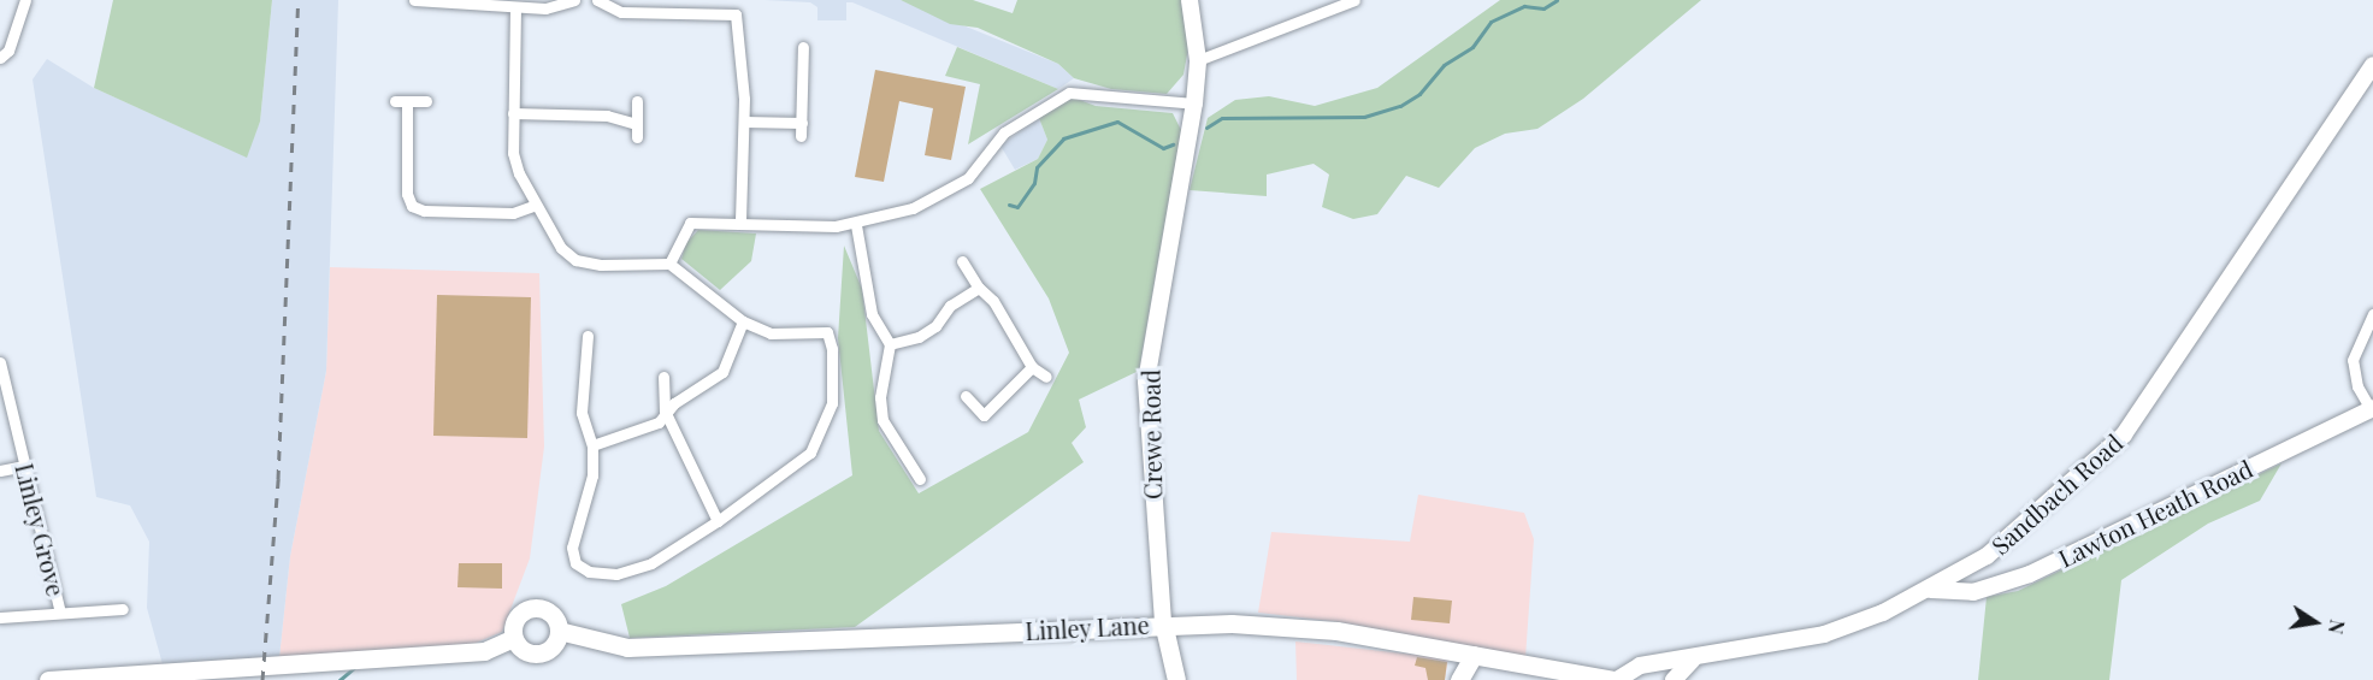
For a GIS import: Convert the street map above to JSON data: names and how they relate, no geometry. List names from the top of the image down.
{
  "streets": {
    "main road": ["Crewe Road", "Linley Lane"],
    "street": ["Sandbach Road", "Lawton Heath Road", "Linley Grove"]
  },
  "crossings": [
    ["Crewe Road", "Linley Lane"],
    ["Sandbach Road", "Lawton Heath Road"],
    ["Sandbach Road", "Linley Lane"]
  ],
  "north": "right"
}
